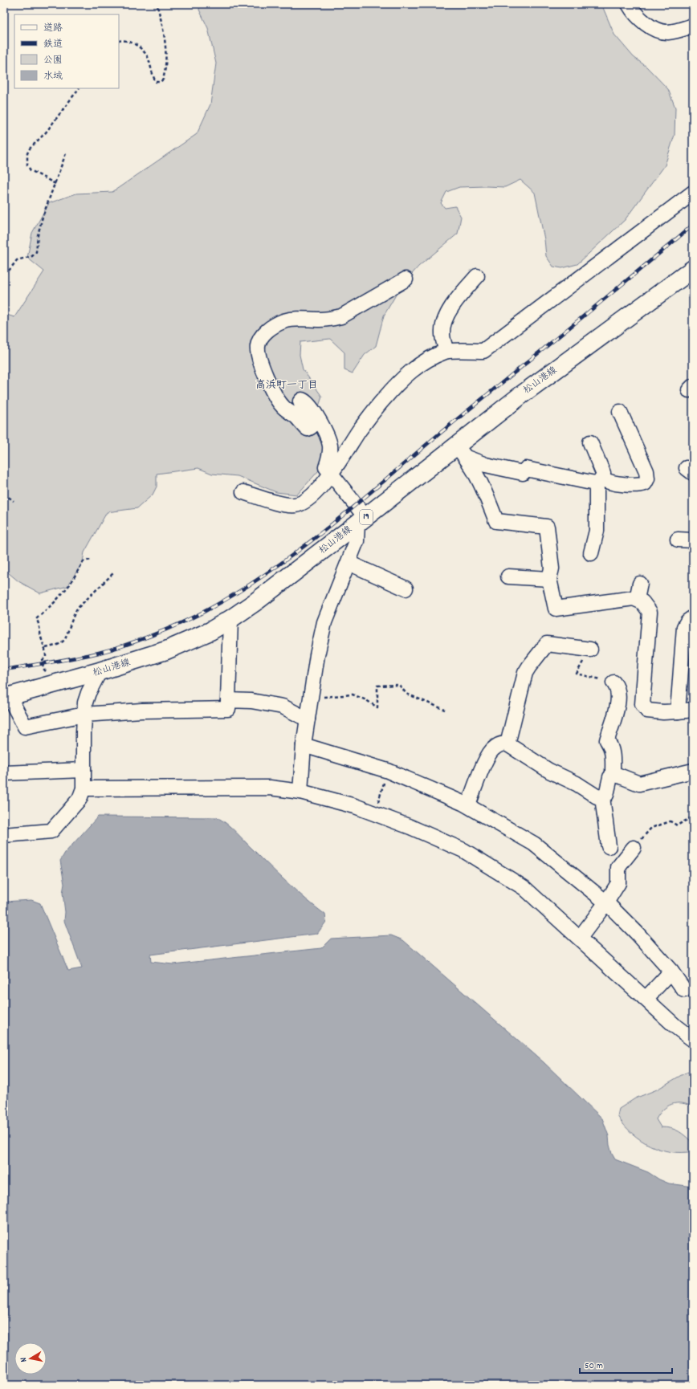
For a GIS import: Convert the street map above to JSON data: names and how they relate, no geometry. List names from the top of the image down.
{
  "streets": {
    "main road": ["松山港線", "19"]
  },
  "districts": ["高浜町一丁目"],
  "legend": [
    "道路",
    "鉄道",
    "公園",
    "水域"
  ],
  "scale_bar": "50 m",
  "north": "left"
}
